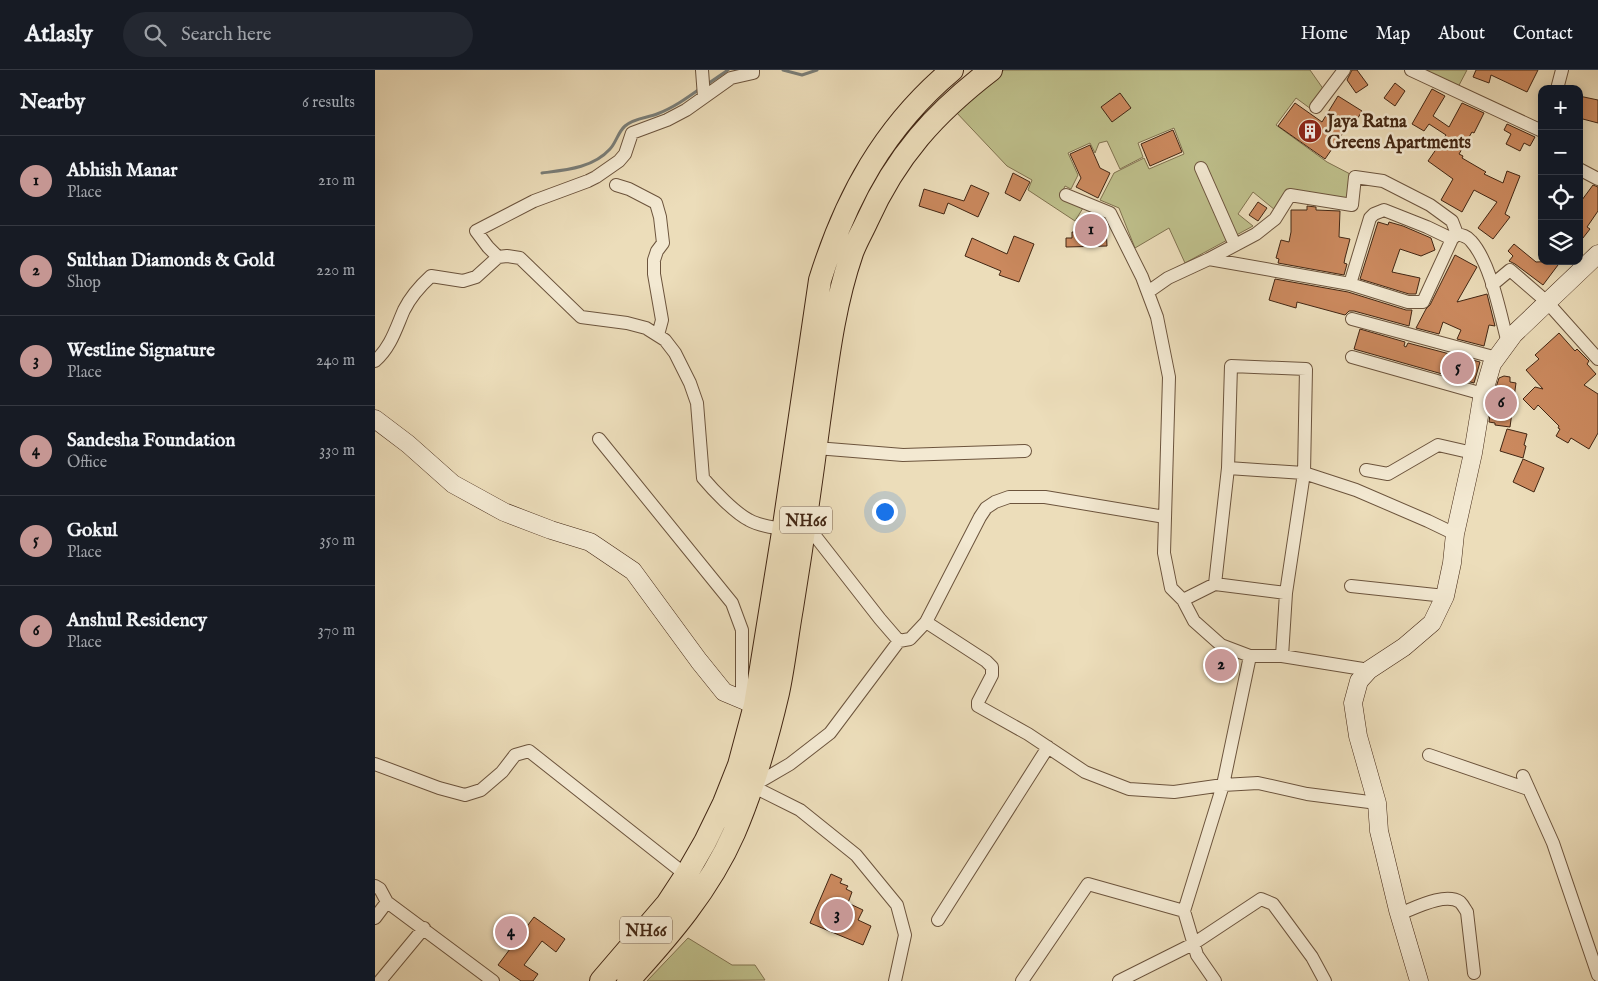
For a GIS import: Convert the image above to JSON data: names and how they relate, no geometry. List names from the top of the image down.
{
  "streets": {
    "highway": ["NH66"]
  },
  "places": {
    "building": ["Jaya Ratna Greens Apartments"]
  },
  "page": {
    "header": "Atlasly",
    "search": "Search here",
    "nav": [
      "Home",
      "Map",
      "About",
      "Contact"
    ],
    "heading": ["Nearby", "6 results"],
    "map_buttons": ["+", "−"],
    "list": [
      {
        "mark": "1",
        "name": "Abhish Manar",
        "note": "Place",
        "value": "210 m"
      },
      {
        "mark": "2",
        "name": "Sulthan Diamonds & Gold",
        "note": "Shop",
        "value": "220 m"
      },
      {
        "mark": "3",
        "name": "Westline Signature",
        "note": "Place",
        "value": "240 m"
      },
      {
        "mark": "4",
        "name": "Sandesha Foundation",
        "note": "Office",
        "value": "330 m"
      },
      {
        "mark": "5",
        "name": "Gokul",
        "note": "Place",
        "value": "350 m"
      },
      {
        "mark": "6",
        "name": "Anshul Residency",
        "note": "Place",
        "value": "370 m"
      }
    ],
    "pins": [
      "1",
      "5",
      "6",
      "2",
      "3",
      "4"
    ]
  }
}
